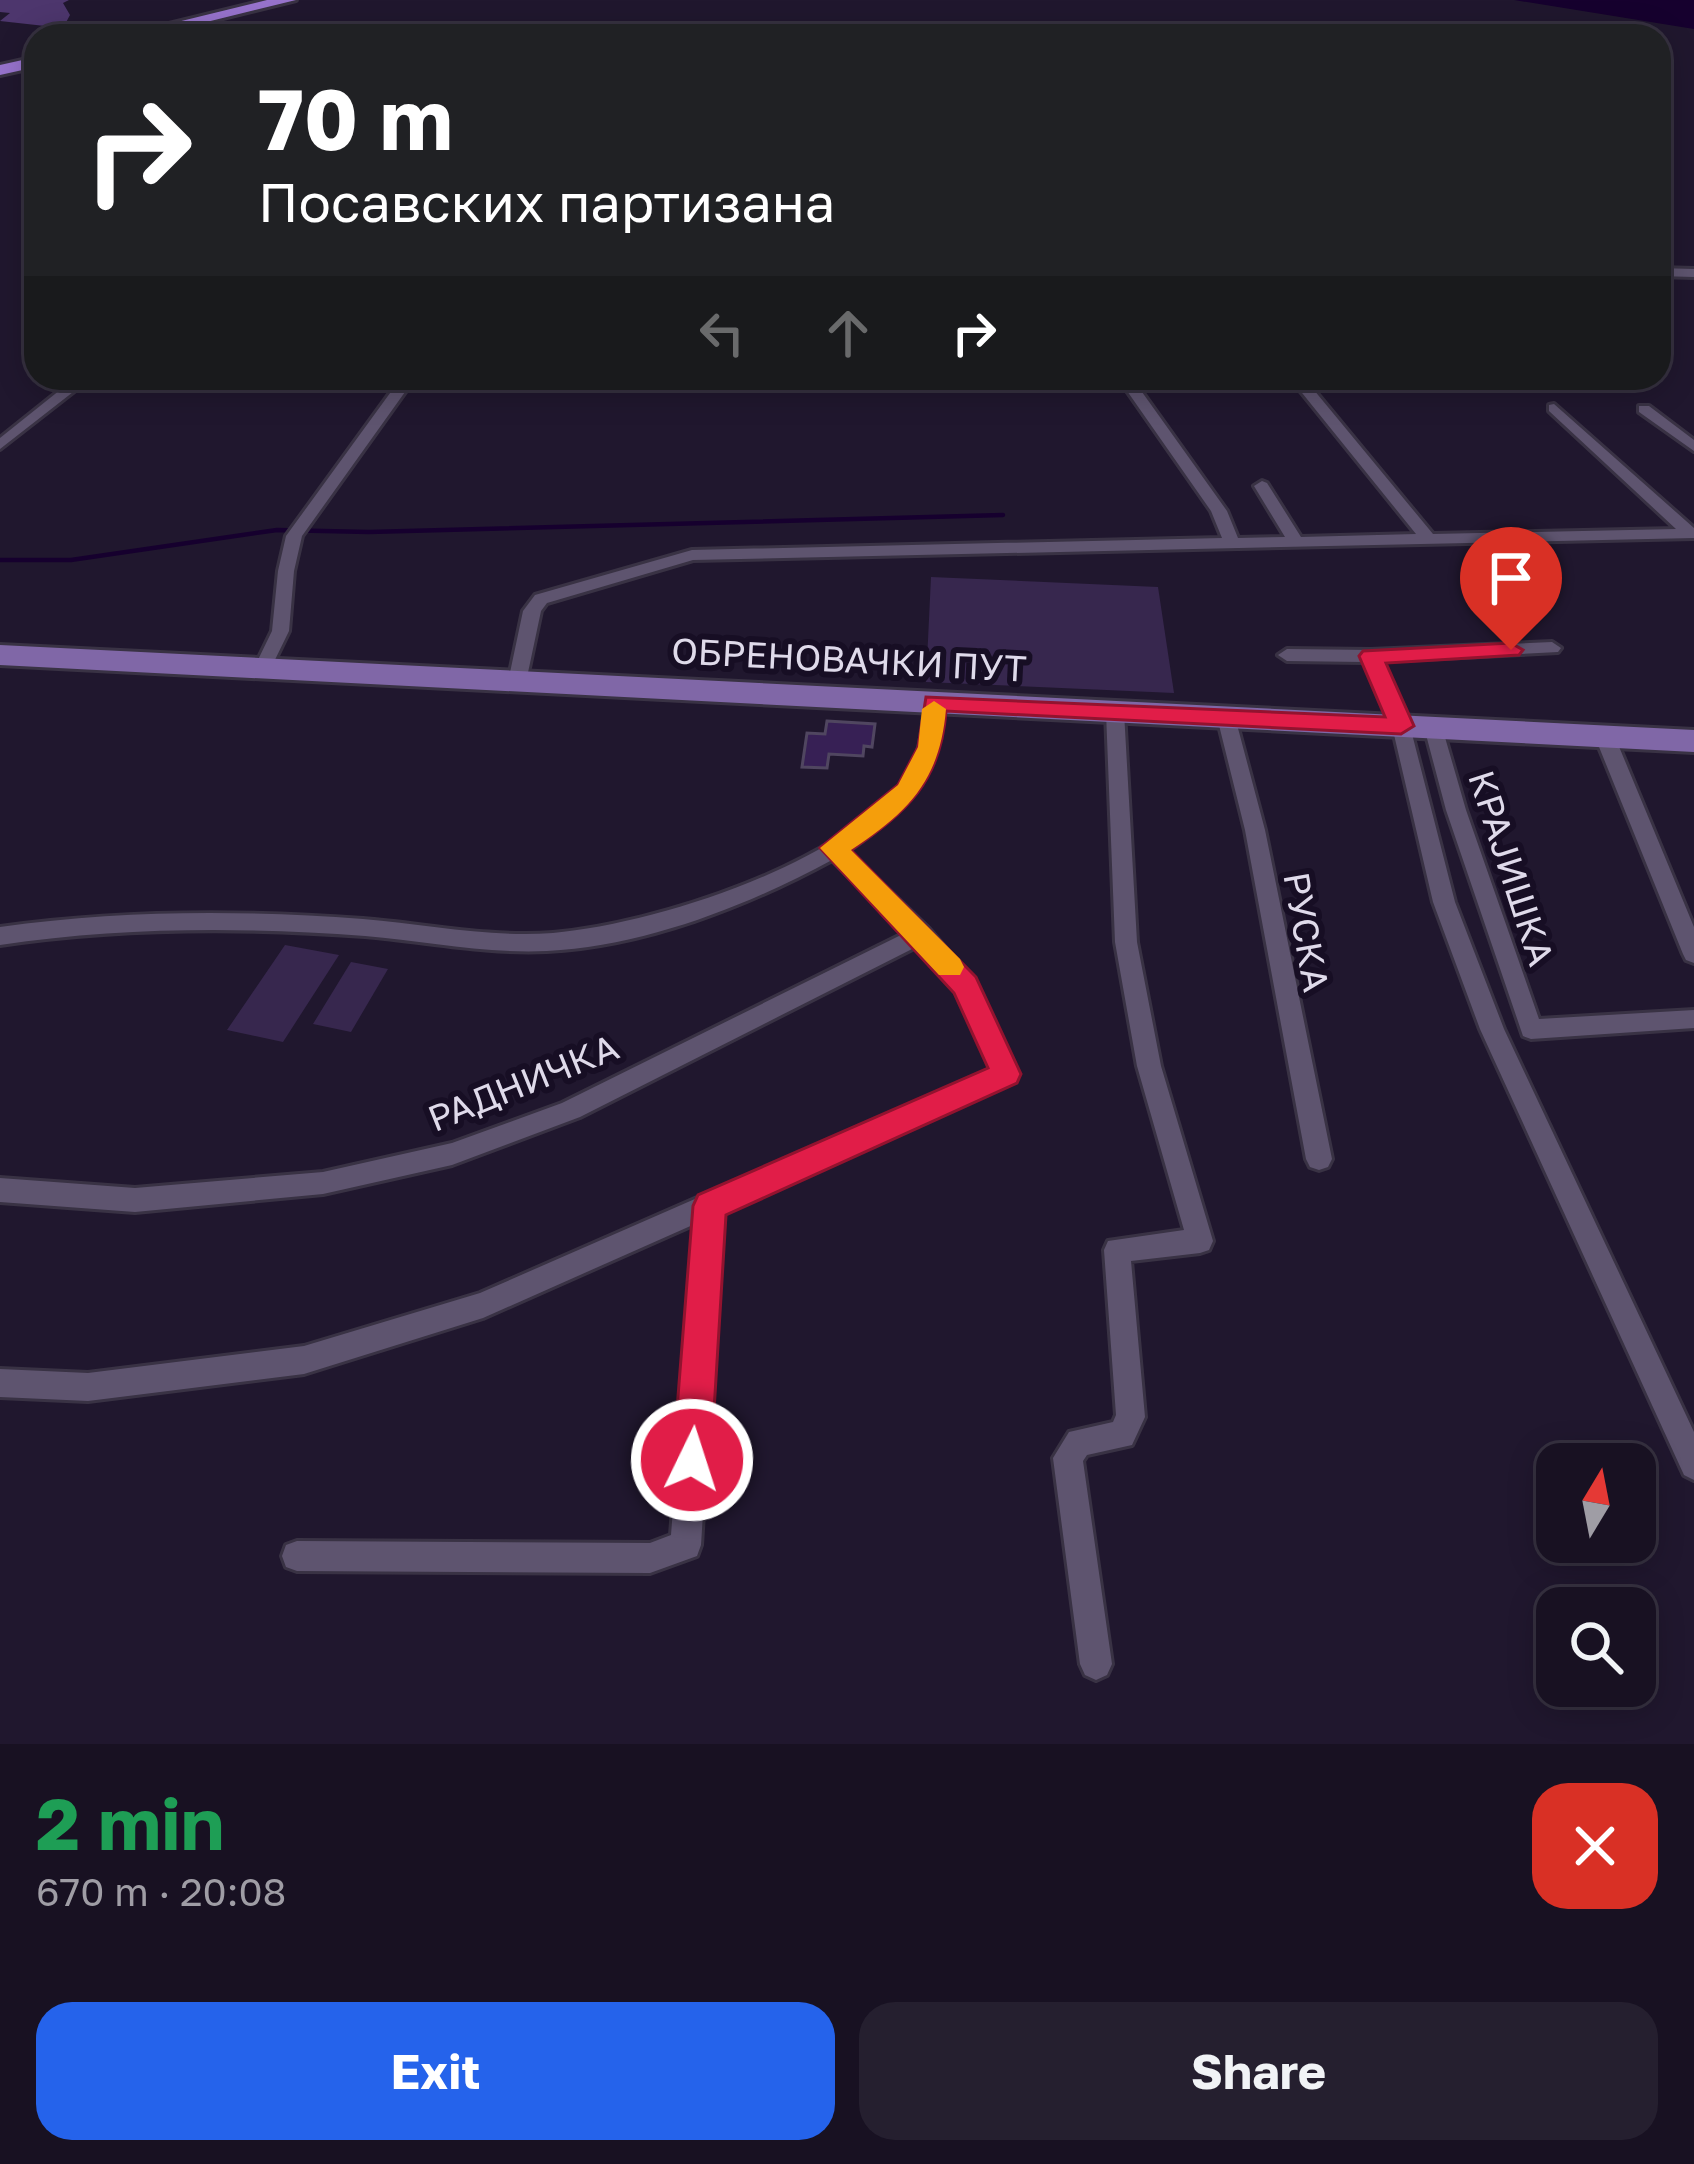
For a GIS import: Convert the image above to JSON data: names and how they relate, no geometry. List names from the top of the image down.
{
  "streets": {
    "main road": ["ОБРЕНОВАЧКИ ПУТ"],
    "street": ["КРАЈИШКА", "РУСКА", "РАДНИЧКА"]
  },
  "crossings": [
    ["ОБРЕНОВАЧКИ ПУТ", "КРАЈИШКА"],
    ["ОБРЕНОВАЧКИ ПУТ", "РУСКА"]
  ],
  "north": "top",
  "page": {
    "turn": ["70 m", "Посавских партизана"],
    "heading": ["2 min", "670 m · 20:08"],
    "buttons": ["Exit", "Share"]
  }
}
